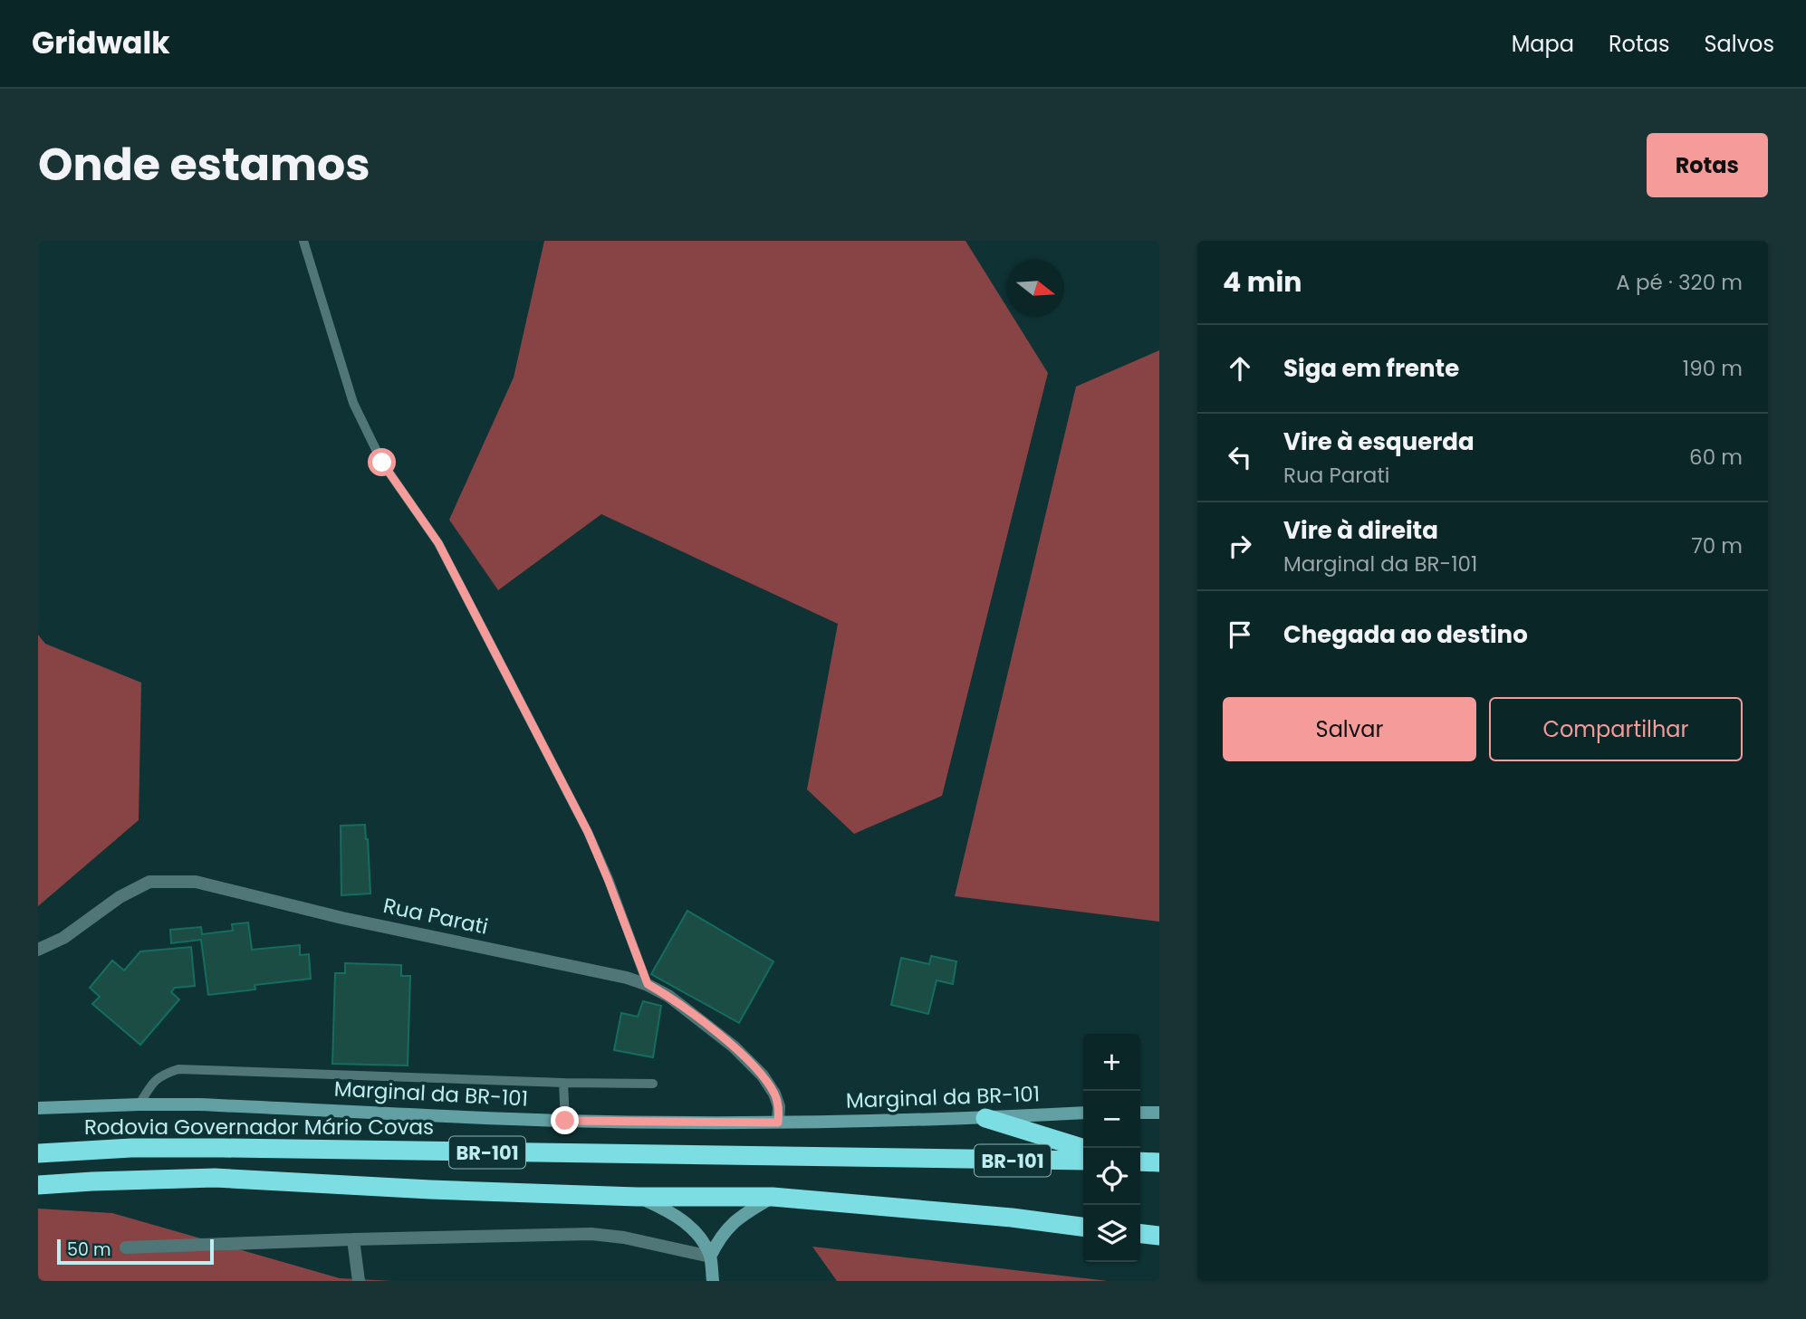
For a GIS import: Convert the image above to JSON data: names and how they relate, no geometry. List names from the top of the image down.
{
  "streets": {
    "highway": ["Rodovia Governador Mário Covas", "BR-101"],
    "main road": ["Marginal da BR-101"],
    "street": ["Rua Parati"]
  },
  "crossings": [
    ["Rua Parati", "Marginal da BR-101"]
  ],
  "scale_bar": "50 m",
  "north": "right",
  "page": {
    "header": "Gridwalk",
    "nav": ["Mapa", "Rotas", "Salvos"],
    "title": "Onde estamos",
    "buttons": [
      "Rotas",
      ["Salvar", "Compartilhar"]
    ],
    "heading": ["4 min", "A pé · 320 m"],
    "list": [
      ["Siga em frente", "190 m"],
      ["Vire à esquerda", "Rua Parati", "60 m"],
      ["Vire à direita", "Marginal da BR-101", "70 m"],
      "Chegada ao destino"
    ],
    "map_buttons": ["+", "−"],
    "scale": "50 m"
  }
}
